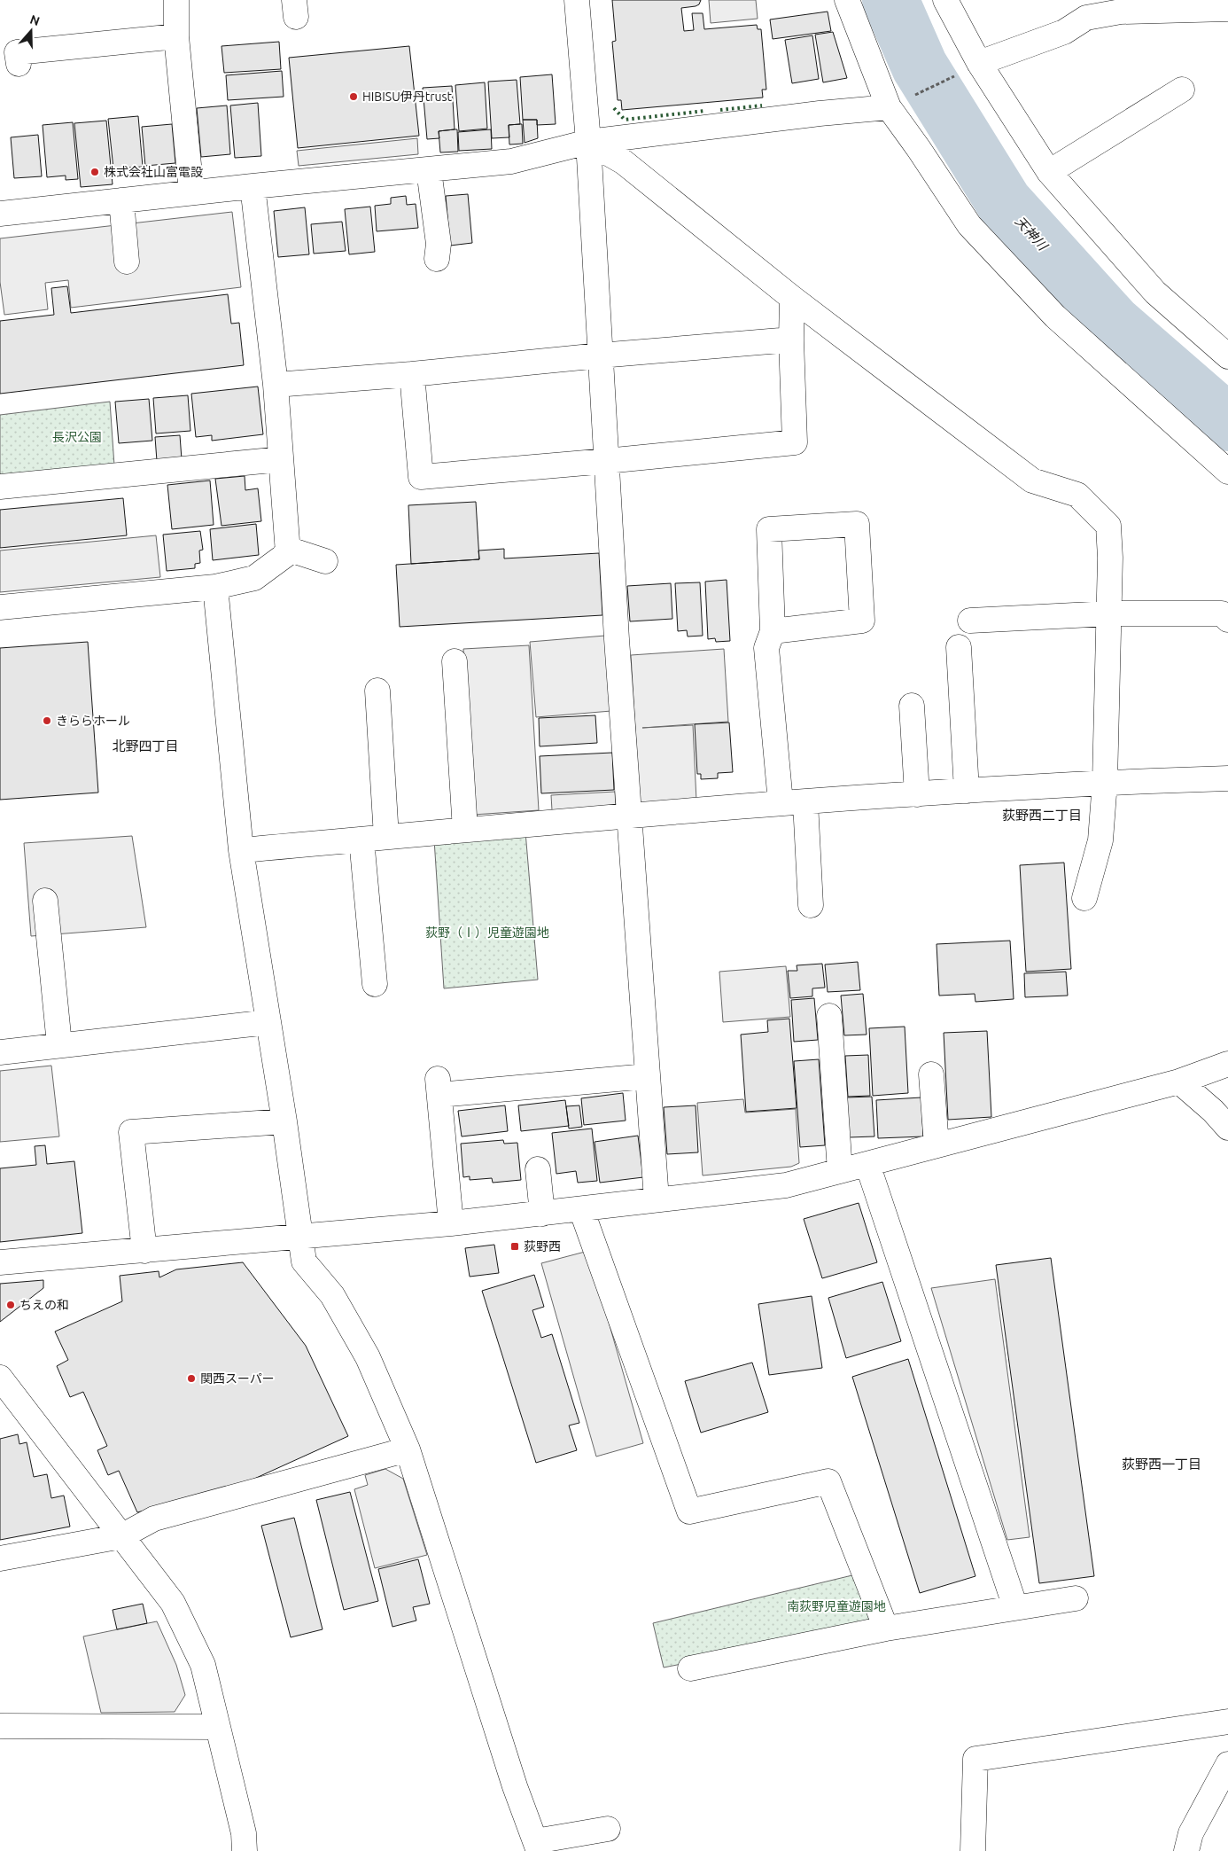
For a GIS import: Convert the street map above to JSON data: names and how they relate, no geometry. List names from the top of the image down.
{
  "districts": ["北野四丁目", "荻野西二丁目", "荻野西一丁目"],
  "water": ["天神川"],
  "parks": ["長沢公園", "荻野（Ⅰ）児童遊園地", "南荻野児童遊園地"],
  "places": {
    "other": [
      "HIBISU伊丹trust",
      "株式会社山富電設",
      "きららホール",
      "ちえの和",
      "関西スーパー"
    ],
    "transit": ["荻野西"]
  },
  "north": "top"
}
